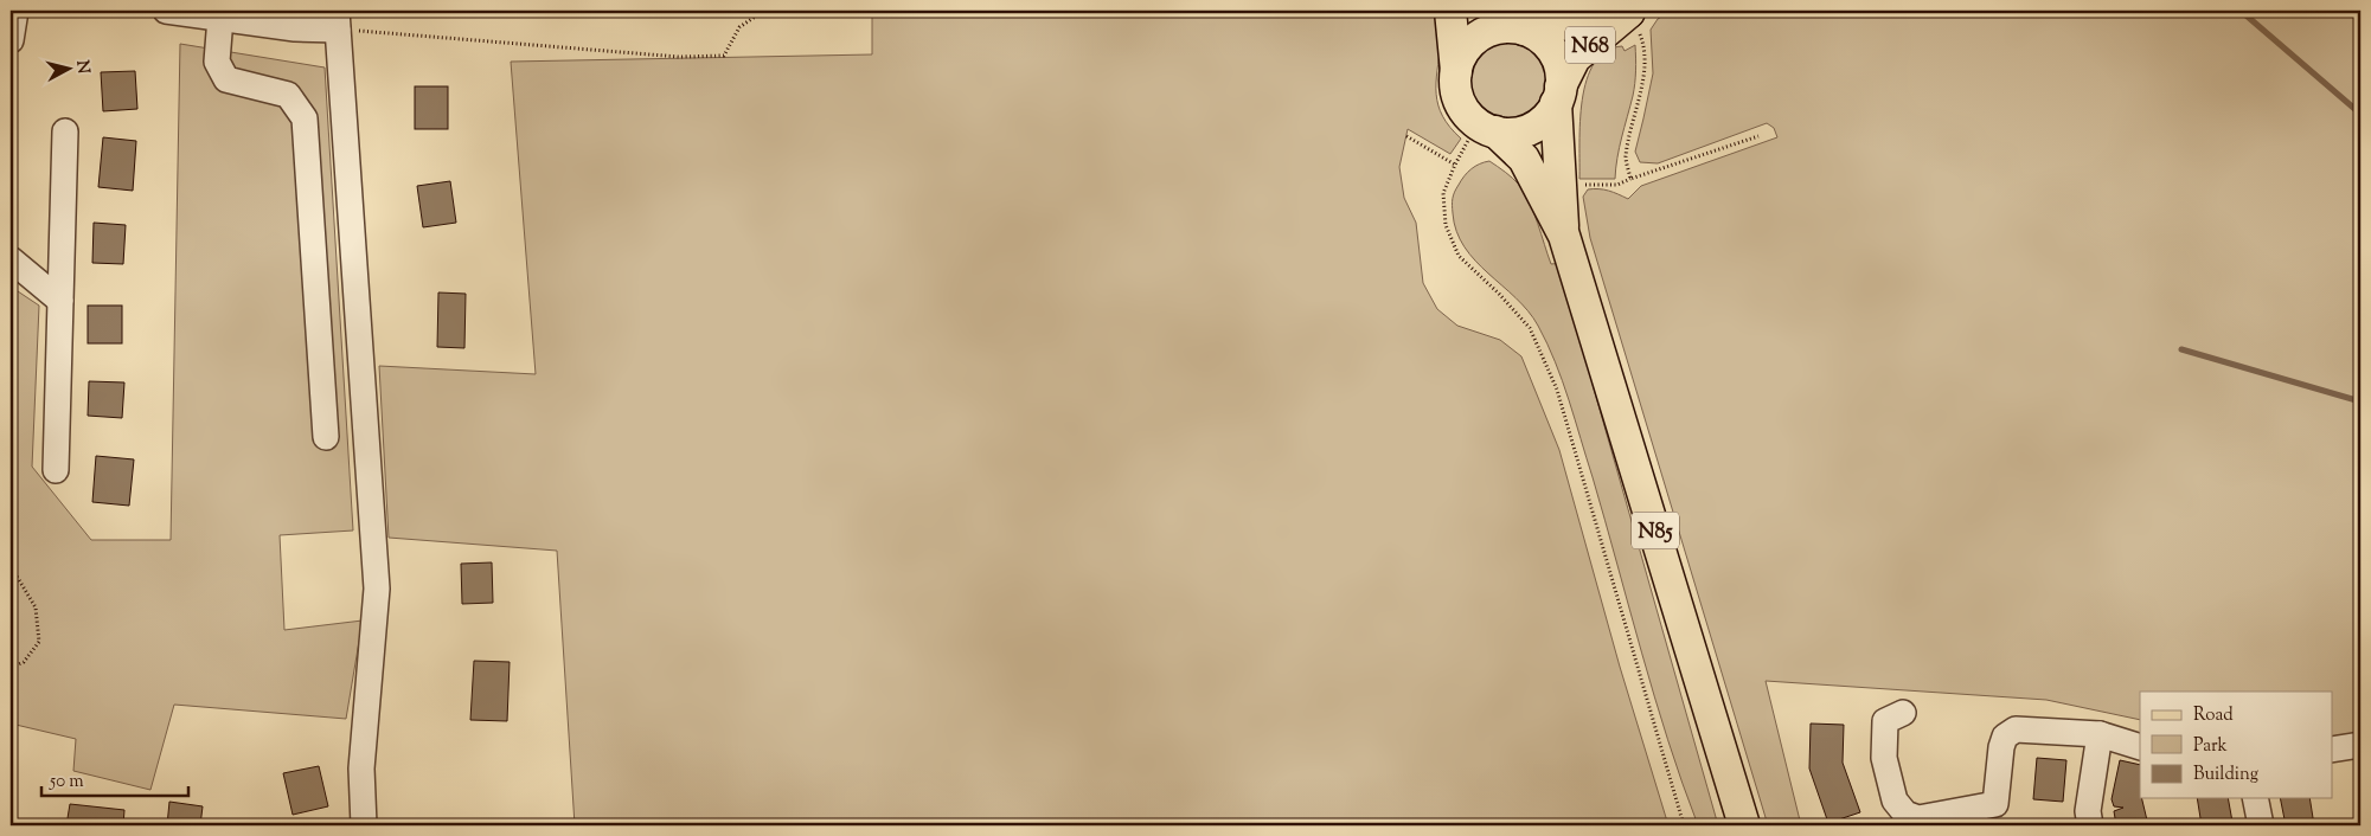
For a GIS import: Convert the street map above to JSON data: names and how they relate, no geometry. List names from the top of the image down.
{
  "streets": {
    "main road": ["N68", "N85"]
  },
  "crossings": [
    ["N68", "N85"]
  ],
  "legend": ["Road", "Park", "Building"],
  "scale_bar": "50 m",
  "north": "right"
}
